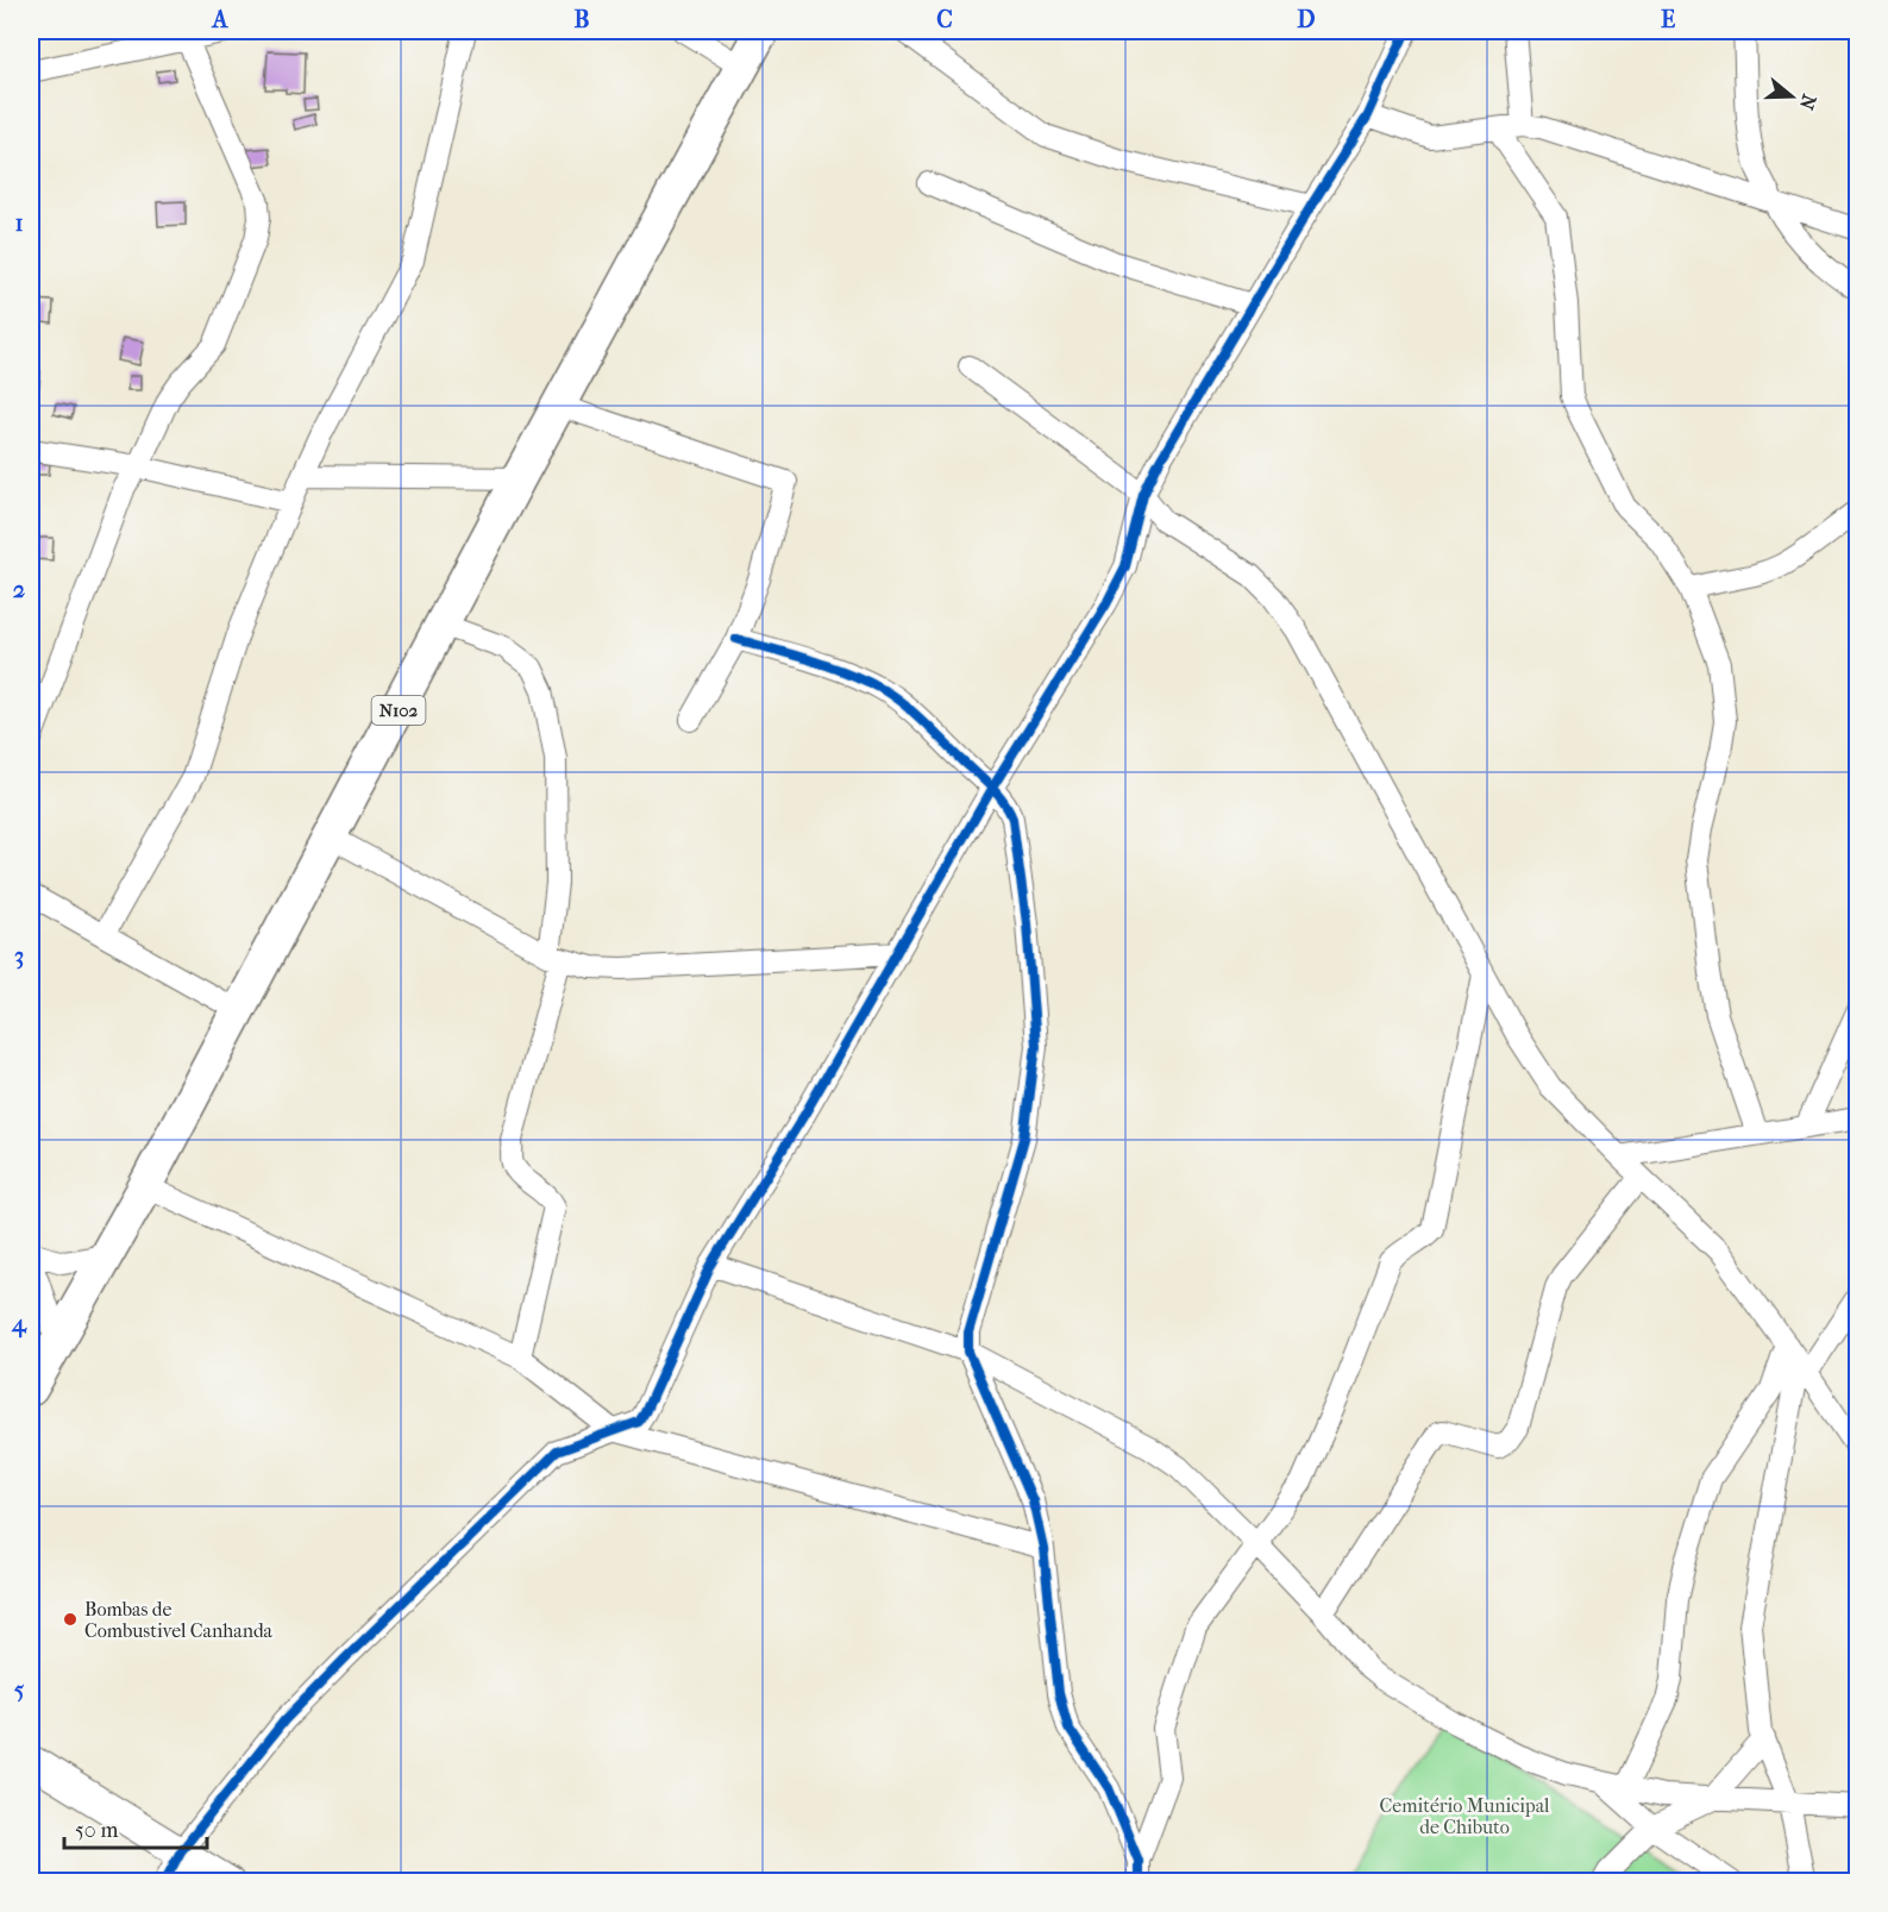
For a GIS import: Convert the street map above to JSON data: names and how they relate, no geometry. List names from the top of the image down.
{
  "streets": {
    "main road": ["N102"]
  },
  "parks": ["Cemitério Municipal de Chibuto"],
  "places": ["Bombas de Combustivel Canhanda"],
  "scale_bar": "50 m",
  "north": "right",
  "grid": {
    "columns": [
      "A",
      "B",
      "C",
      "D",
      "E"
    ],
    "rows": [
      "1",
      "2",
      "3",
      "4",
      "5"
    ]
  }
}
